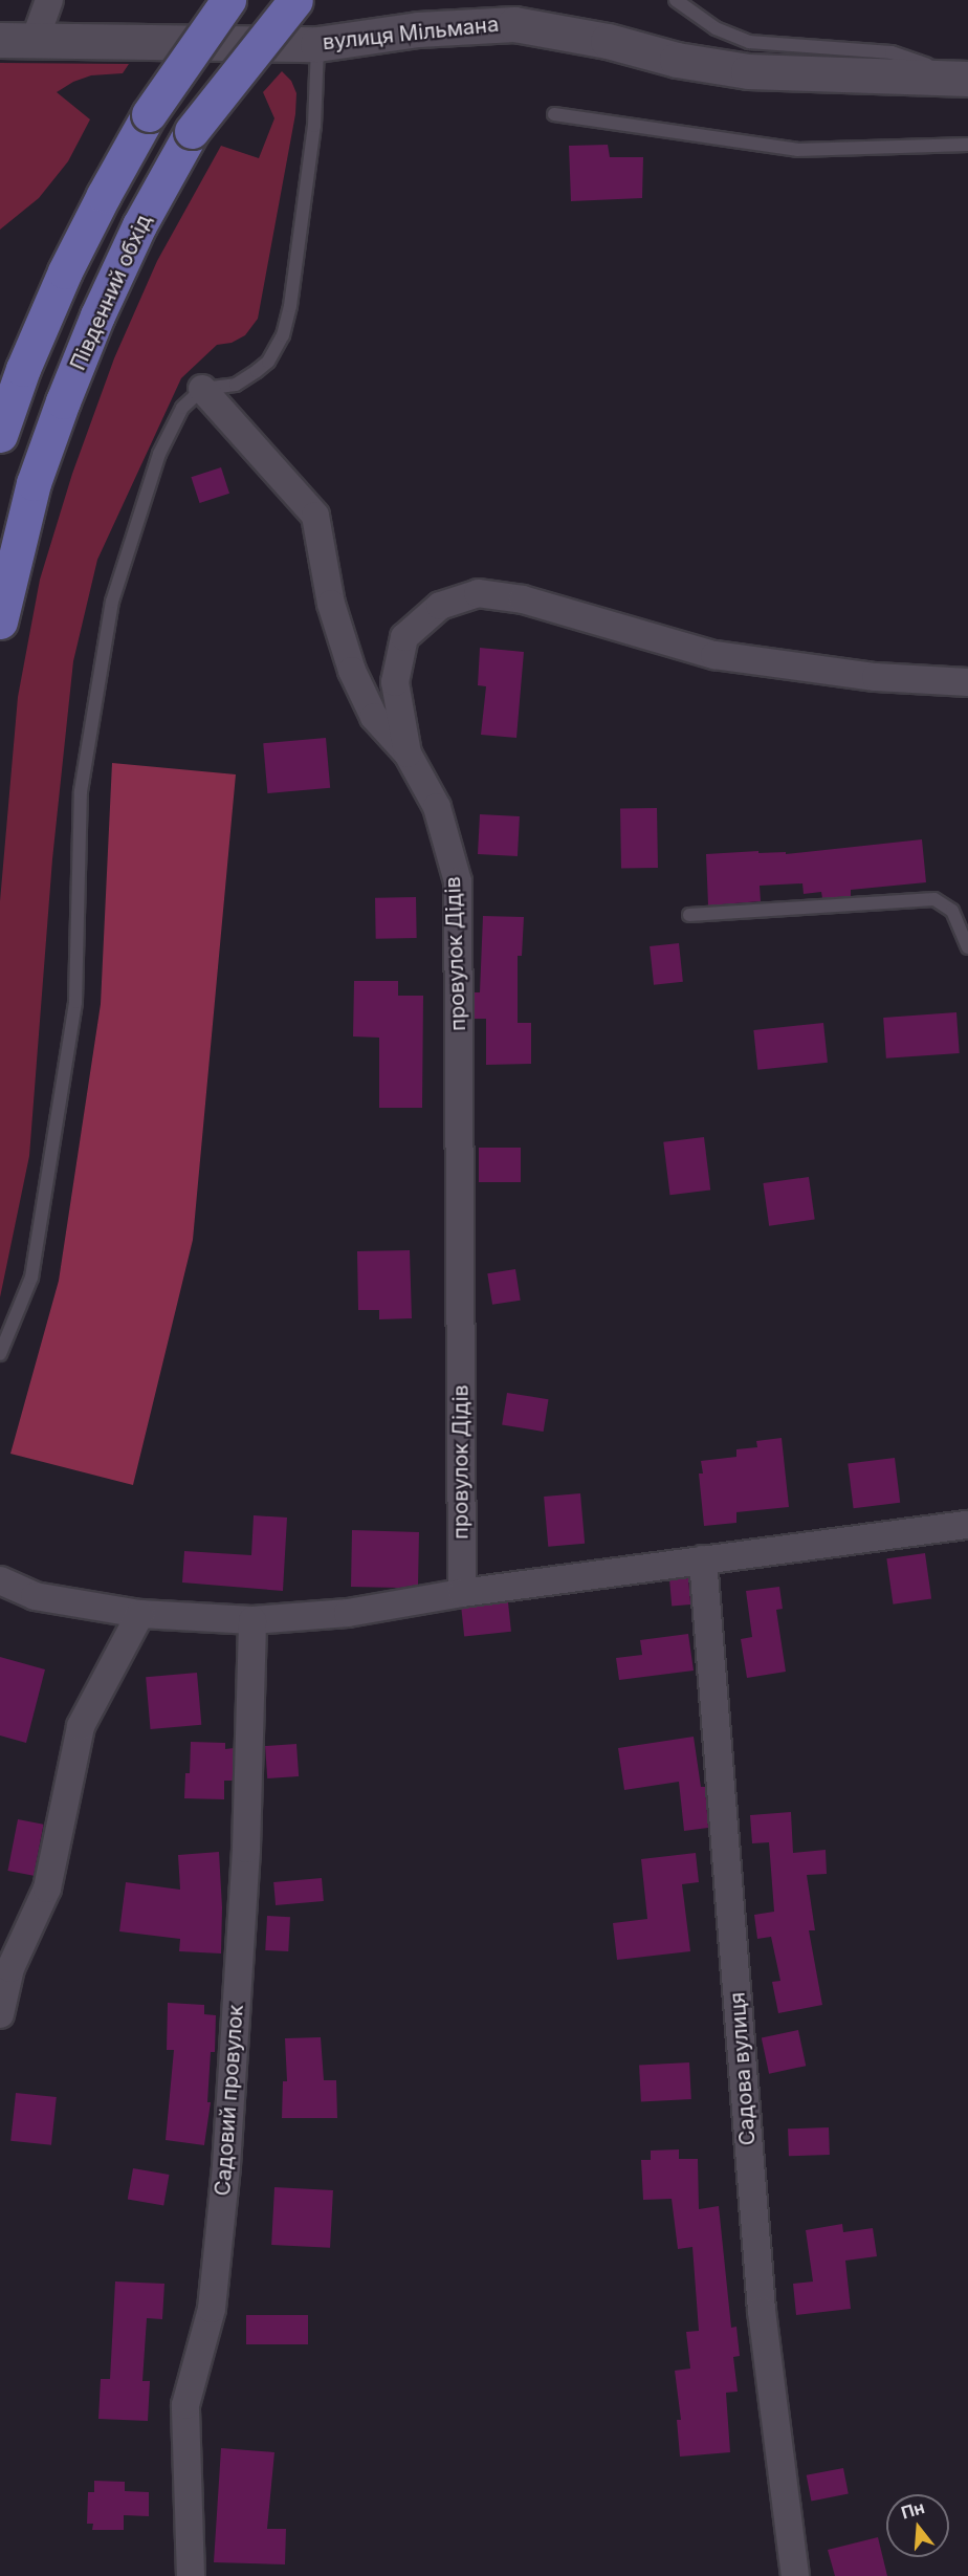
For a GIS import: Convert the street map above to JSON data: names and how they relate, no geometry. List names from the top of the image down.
{
  "streets": {
    "main road": ["Південний обхід"],
    "street": [
      "вулиця Мільмана",
      "провулок Дідів",
      "Садова вулиця",
      "Садовий провулок"
    ]
  },
  "north": "top"
}
